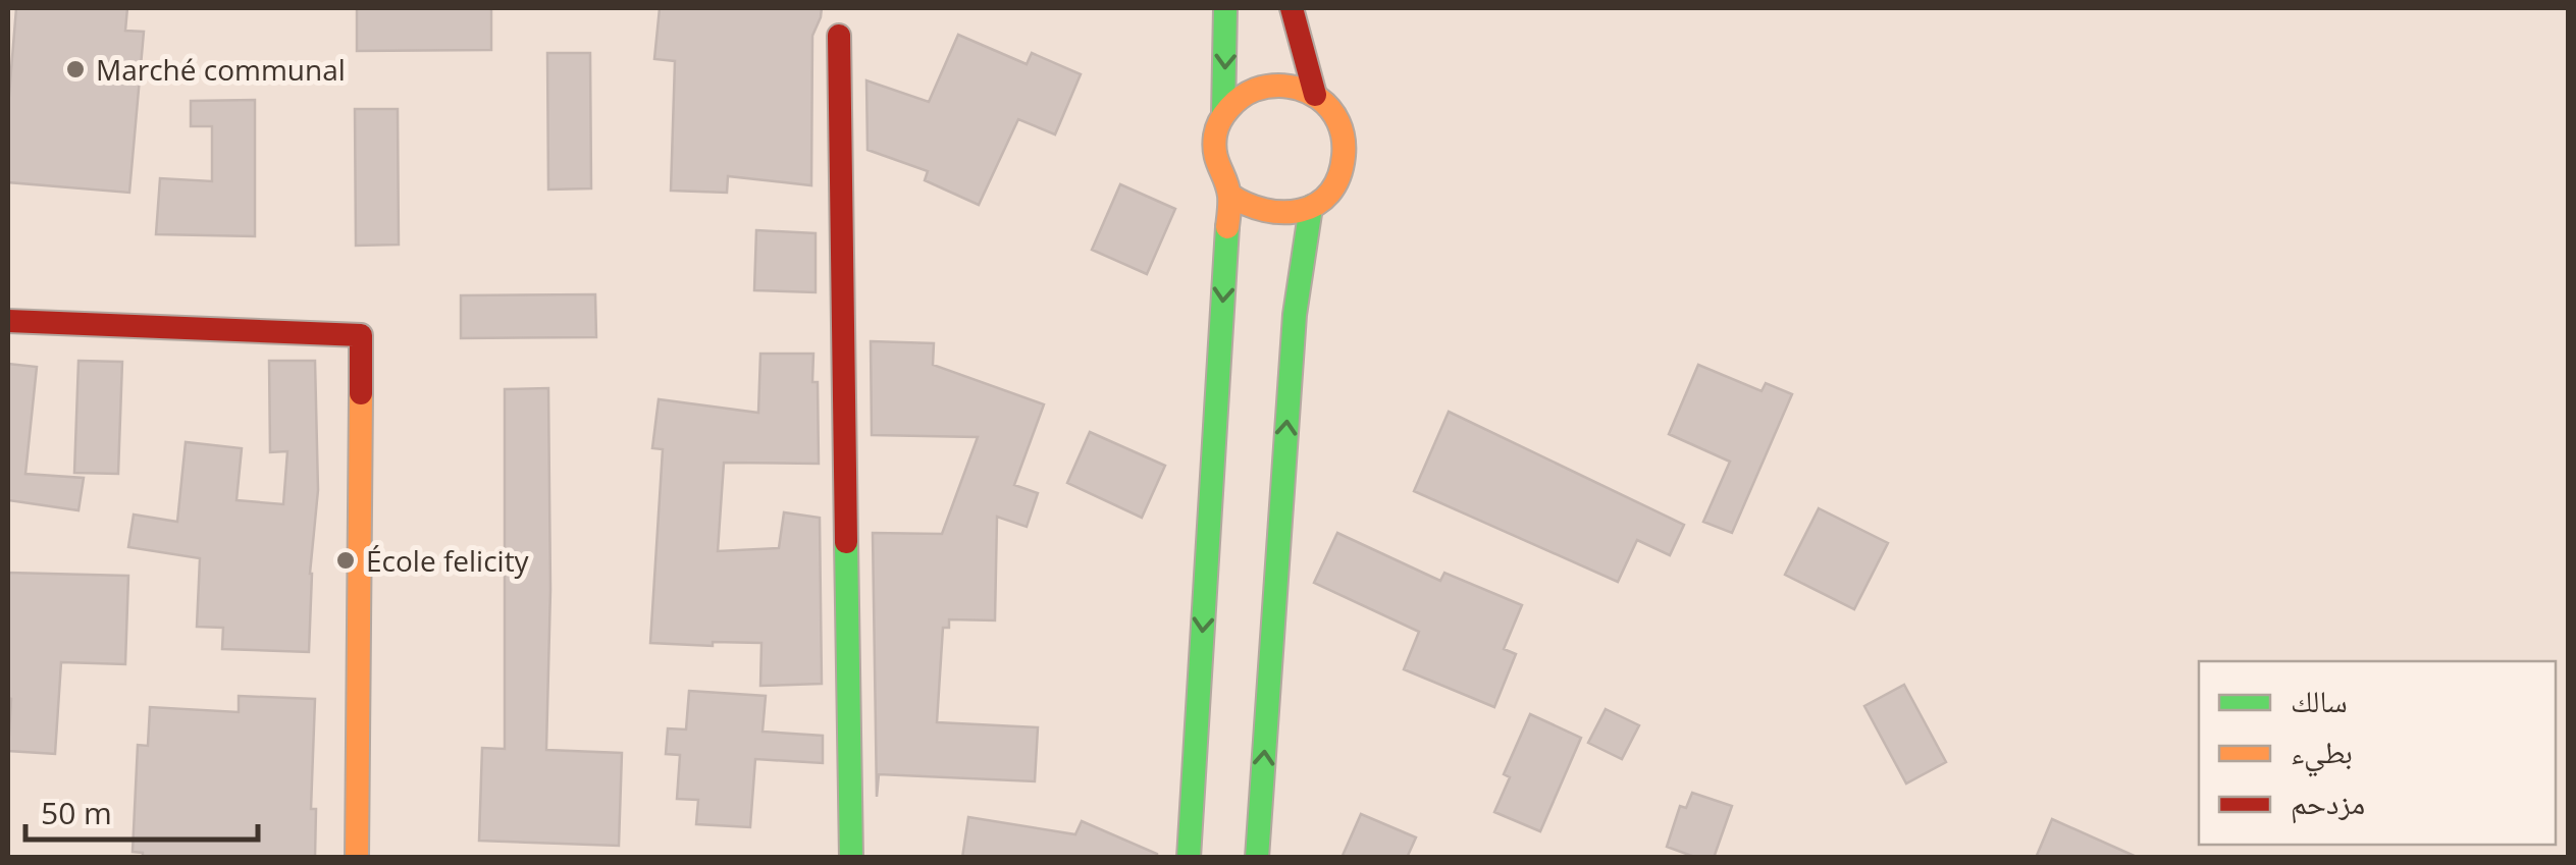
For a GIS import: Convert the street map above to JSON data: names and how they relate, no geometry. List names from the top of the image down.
{
  "places": ["Marché communal", "École felicity"],
  "legend": ["سالك", "بطيء", "مزدحم"],
  "scale_bar": "50 m"
}
